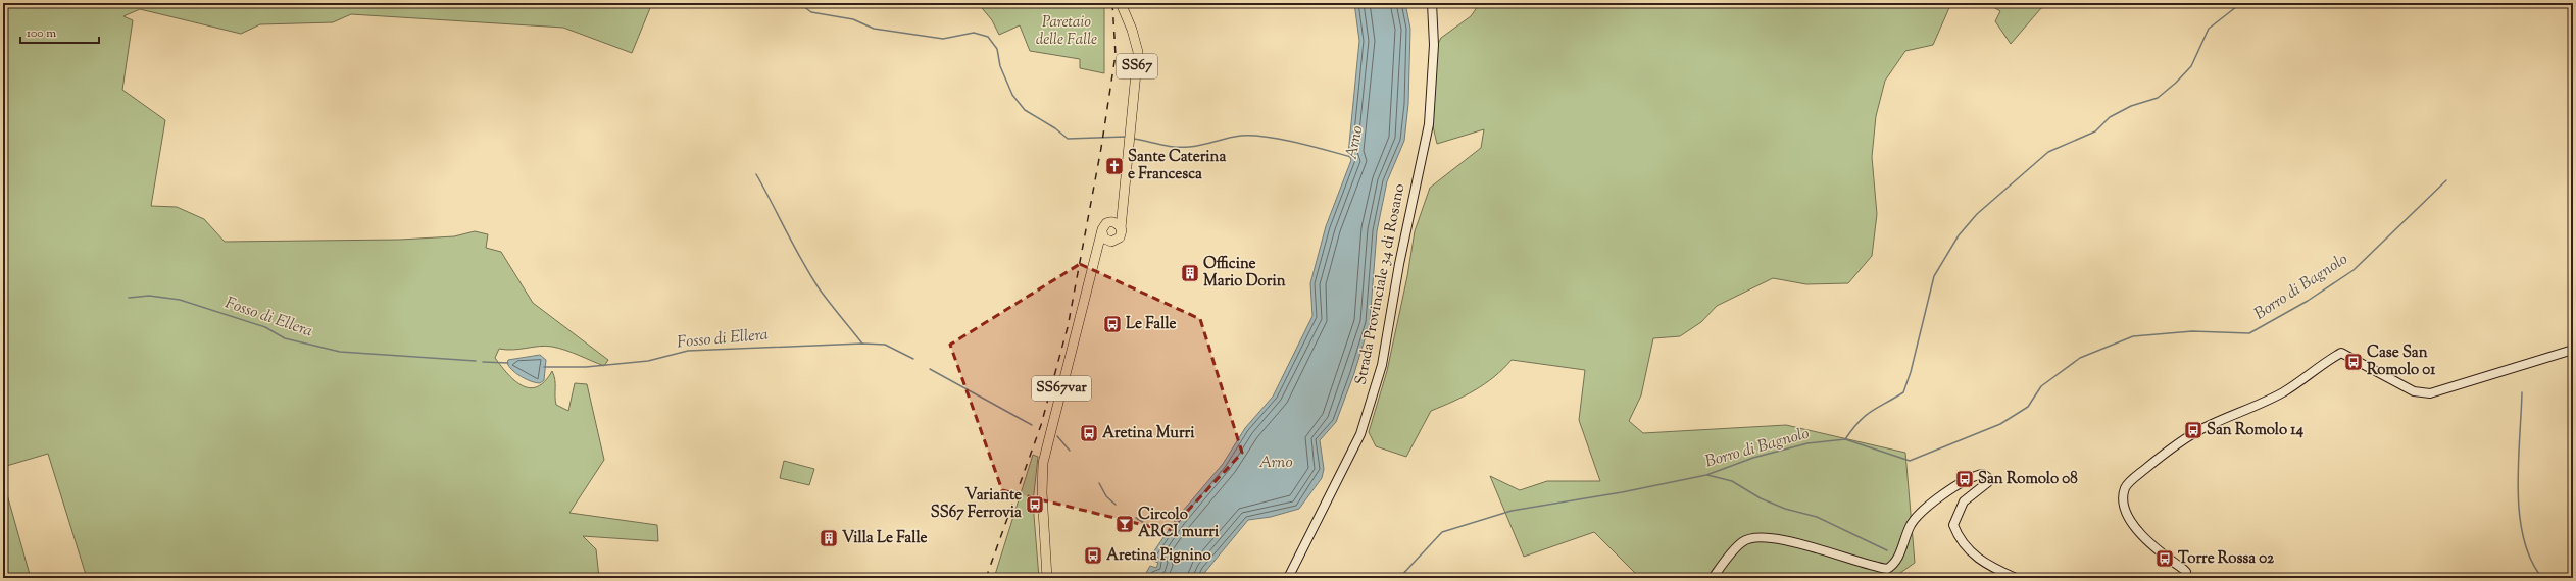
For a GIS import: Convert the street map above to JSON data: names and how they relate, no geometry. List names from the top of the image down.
{
  "streets": {
    "main road": ["SS67", "SS67var"],
    "street": ["Strada Provinciale 34 di Rosano"]
  },
  "crossings": [
    ["SS67", "SS67var"]
  ],
  "water": ["Arno", "Borro di Bagnolo", "Fosso di Ellera"],
  "parks": ["Paretaio delle Falle"],
  "places": {
    "church": ["Sante Caterina e Francesca"],
    "building": ["Officine Mario Dorin", "Villa Le Falle"],
    "bus stop": [
      "Le Falle",
      "Case San Romolo 01",
      "San Romolo 14",
      "Aretina Murri",
      "San Romolo 08",
      "Variante SS67 Ferrovia",
      "Aretina Pignino",
      "Torre Rossa 02"
    ],
    "bar": ["Circolo ARCI murri"]
  },
  "scale_bar": "100 m"
}
